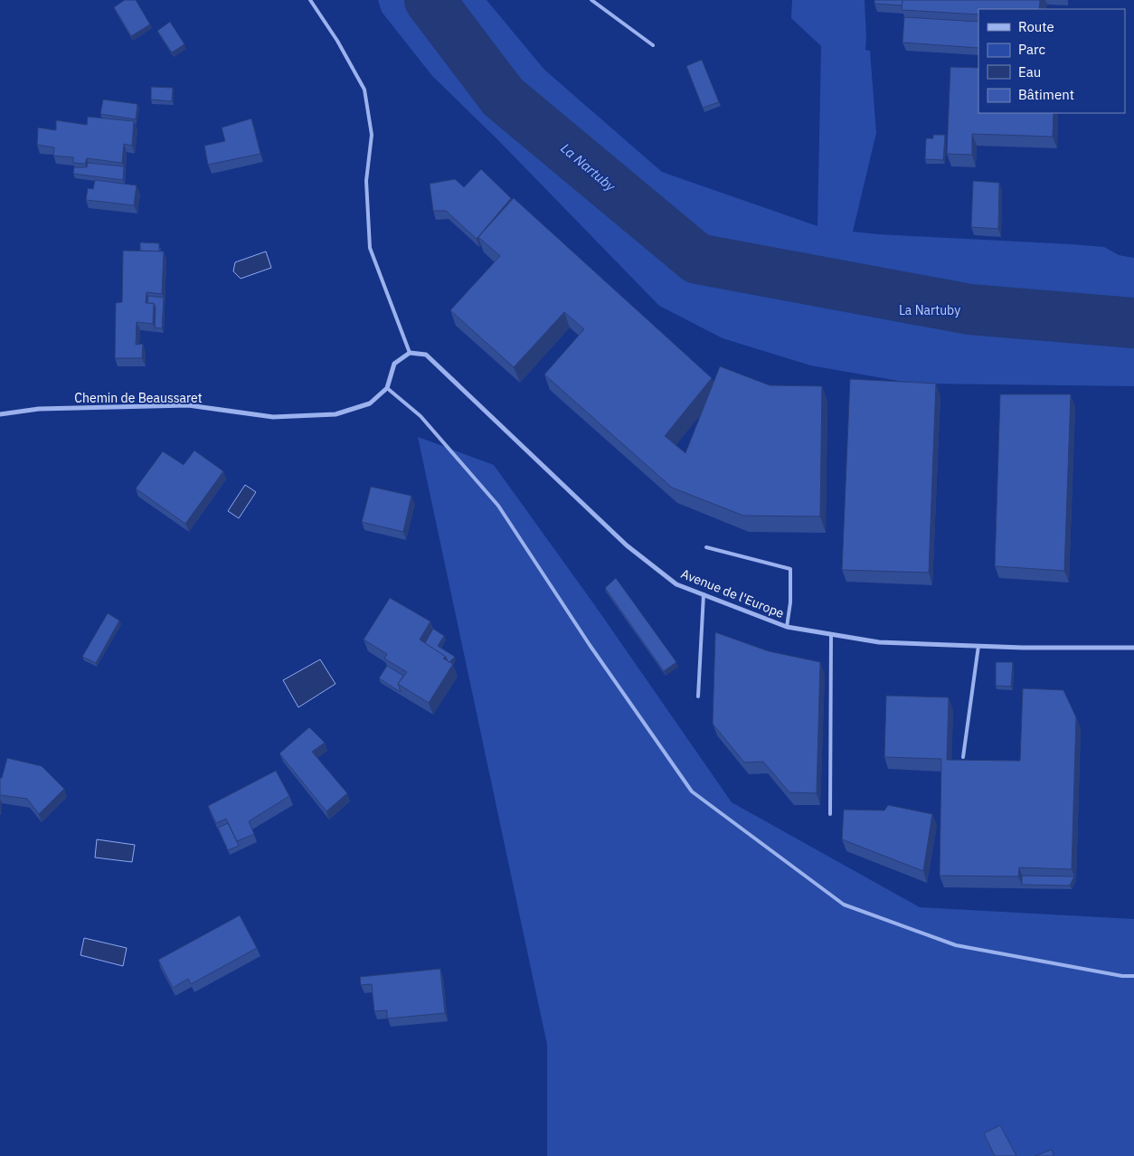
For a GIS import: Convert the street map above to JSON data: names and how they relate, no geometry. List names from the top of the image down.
{
  "streets": {
    "street": ["Chemin de Beaussaret", "Avenue de l'Europe"]
  },
  "water": ["La Nartuby"],
  "parks": ["La Nartuby"],
  "legend": [
    "Route",
    "Parc",
    "Eau",
    "Bâtiment"
  ]
}
